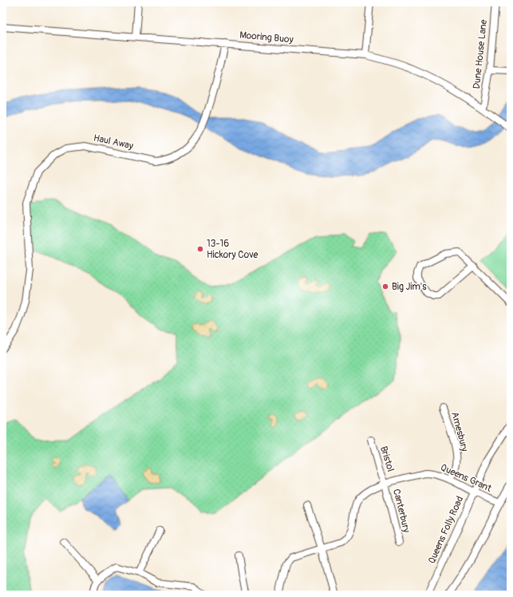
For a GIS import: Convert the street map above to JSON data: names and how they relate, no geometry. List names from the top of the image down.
{
  "streets": {
    "street": [
      "Mooring Buoy",
      "Dune House Lane",
      "Haul Away",
      "Amesbury",
      "Bristol",
      "Queens Grant",
      "Canterbury",
      "Queens Folly Road"
    ]
  },
  "crossings": [
    ["Mooring Buoy", "Dune House Lane"],
    ["Mooring Buoy", "Haul Away"],
    ["Amesbury", "Queens Grant"],
    ["Bristol", "Queens Grant"],
    ["Bristol", "Canterbury"],
    ["Queens Grant", "Canterbury"],
    ["Queens Grant", "Queens Folly Road"]
  ],
  "places": ["13-16 Hickory Cove", "Big Jim's"]
}
